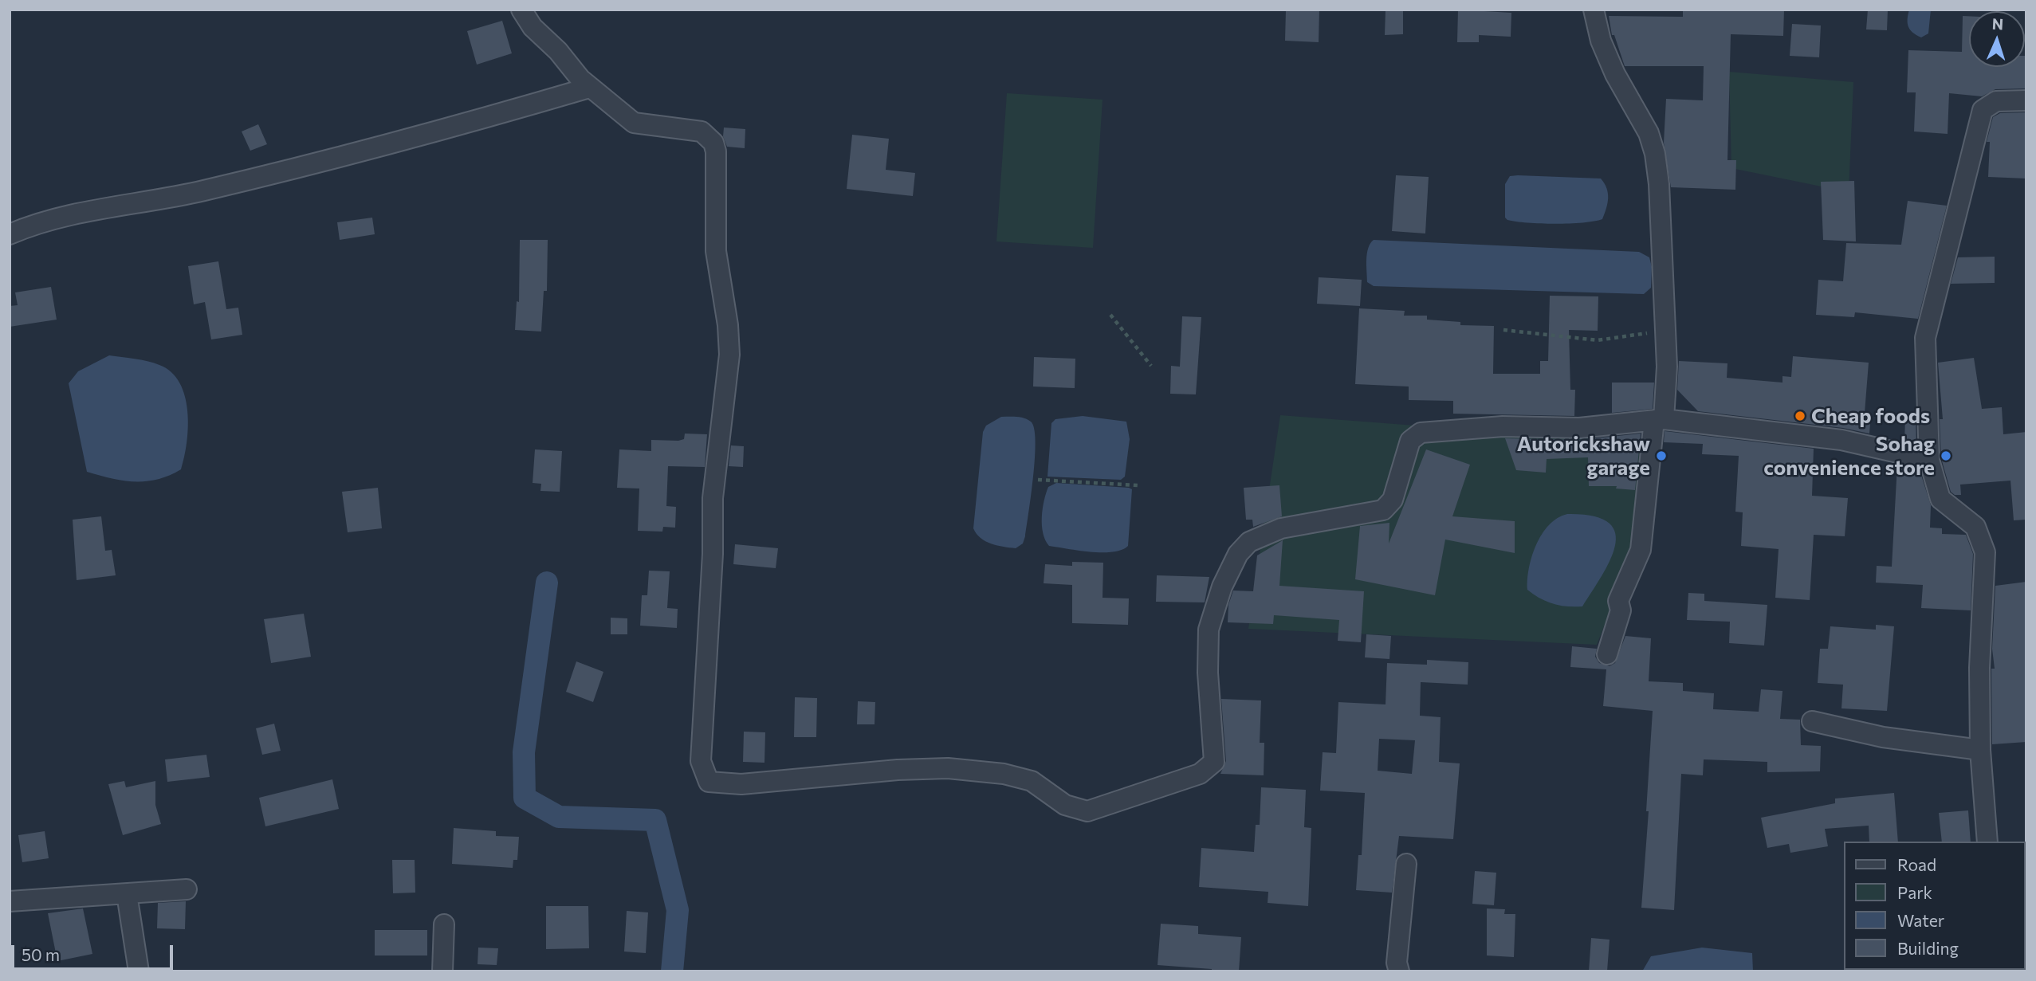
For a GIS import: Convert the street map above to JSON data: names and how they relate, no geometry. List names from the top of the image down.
{
  "places": ["Cheap foods", "Autorickshaw garage", "Sohag convenience store"],
  "legend": [
    "Road",
    "Park",
    "Water",
    "Building"
  ],
  "scale_bar": "50 m",
  "north": "top"
}
